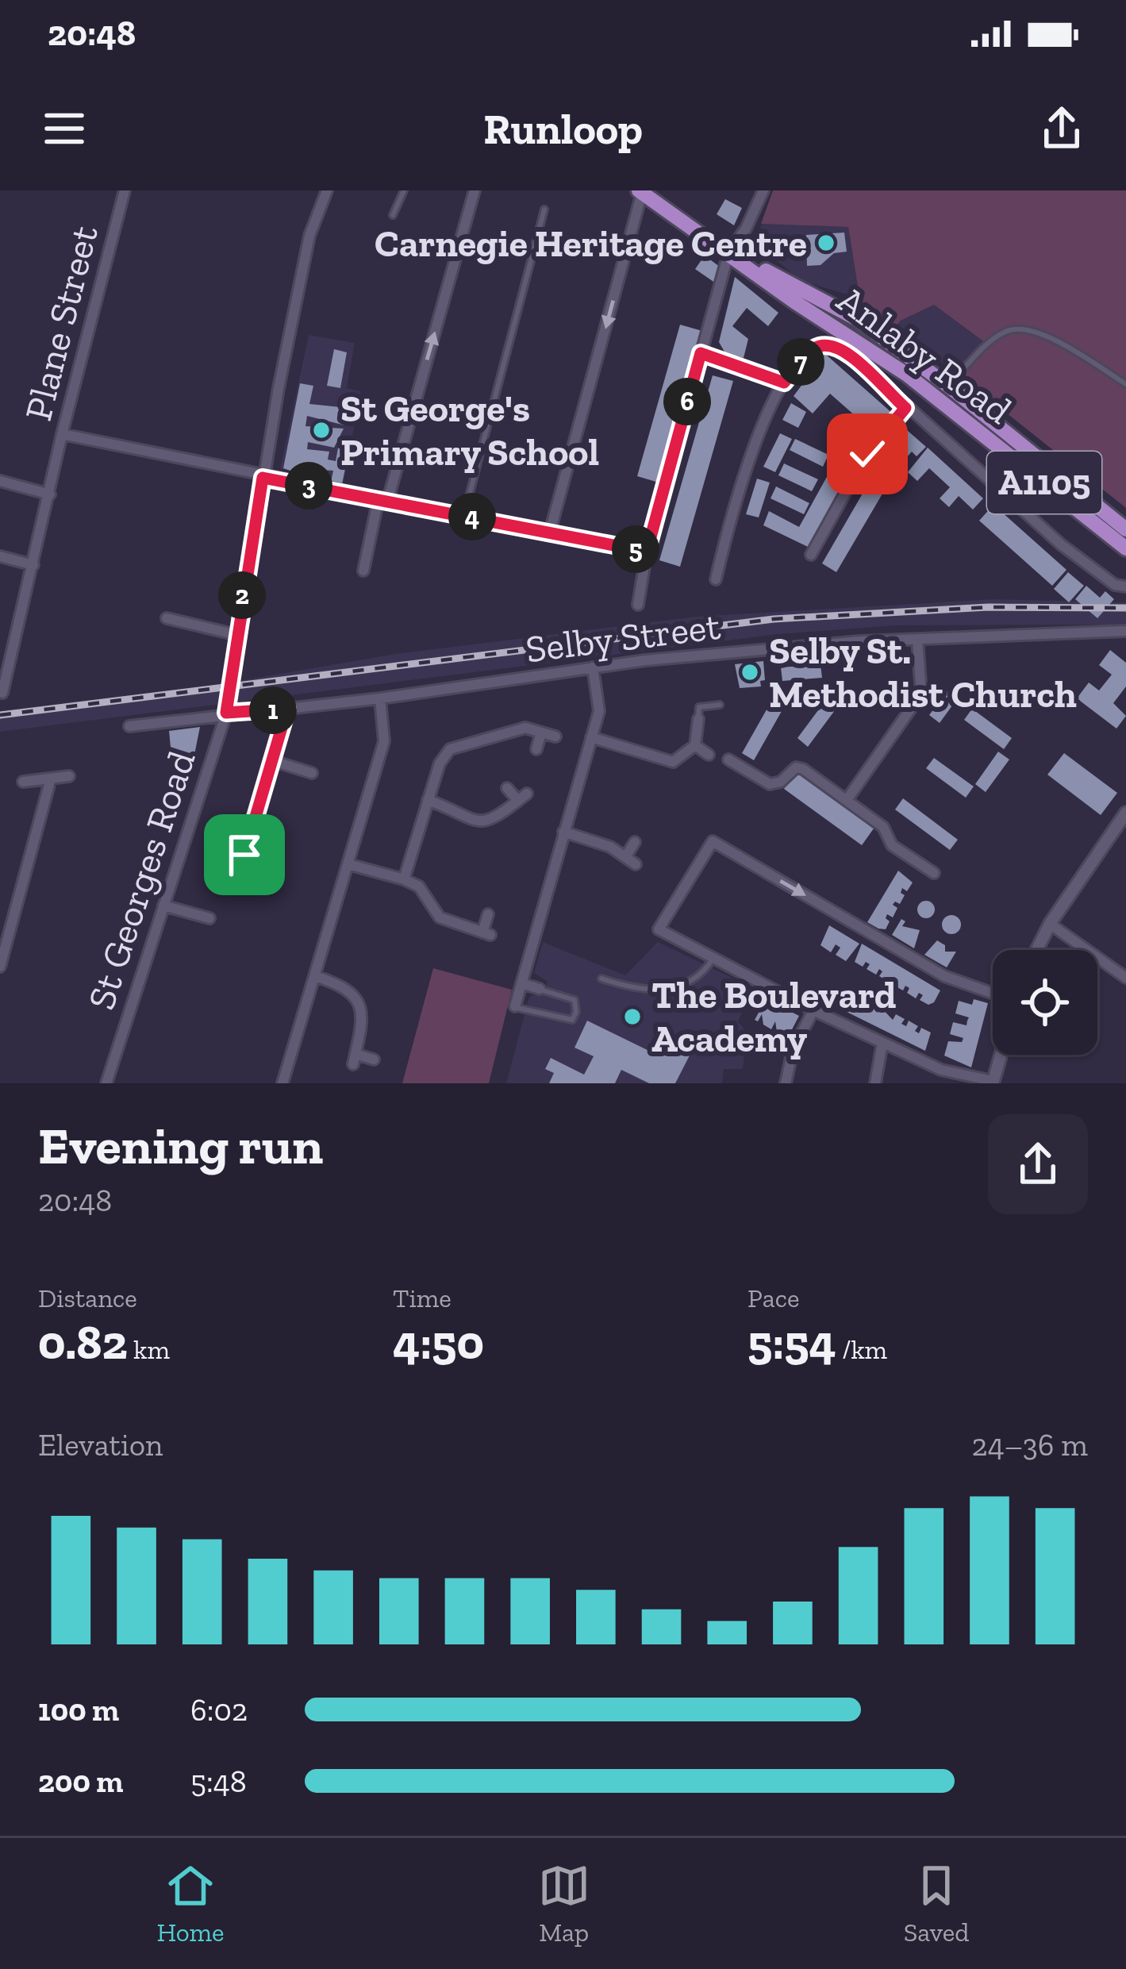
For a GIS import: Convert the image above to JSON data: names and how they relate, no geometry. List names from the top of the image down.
{
  "streets": {
    "main road": ["Anlaby Road", "A1105"],
    "street": ["Plane Street", "Selby Street", "St Georges Road"]
  },
  "crossings": [
    ["Selby Street", "St Georges Road"]
  ],
  "places": [
    "Carnegie Heritage Centre",
    "St George's Primary School",
    "Selby St. Methodist Church",
    "The Boulevard Academy"
  ],
  "page": {
    "status": "20:48",
    "header": "Runloop",
    "pins": [
      "7",
      "6",
      "3",
      "4",
      "5",
      "2",
      "1"
    ],
    "heading": ["Evening run", "20:48"],
    "stats": [
      ["Distance", "0.82 km"],
      ["Time", "4:50"],
      ["Pace", "5:54 /km"]
    ],
    "chart": ["Elevation", "24–36 m"],
    "list": [
      {
        "name": "100 m",
        "note": "6:02"
      },
      {
        "name": "200 m",
        "note": "5:48"
      }
    ],
    "tabs": ["Home", "Map", "Saved"]
  }
}
